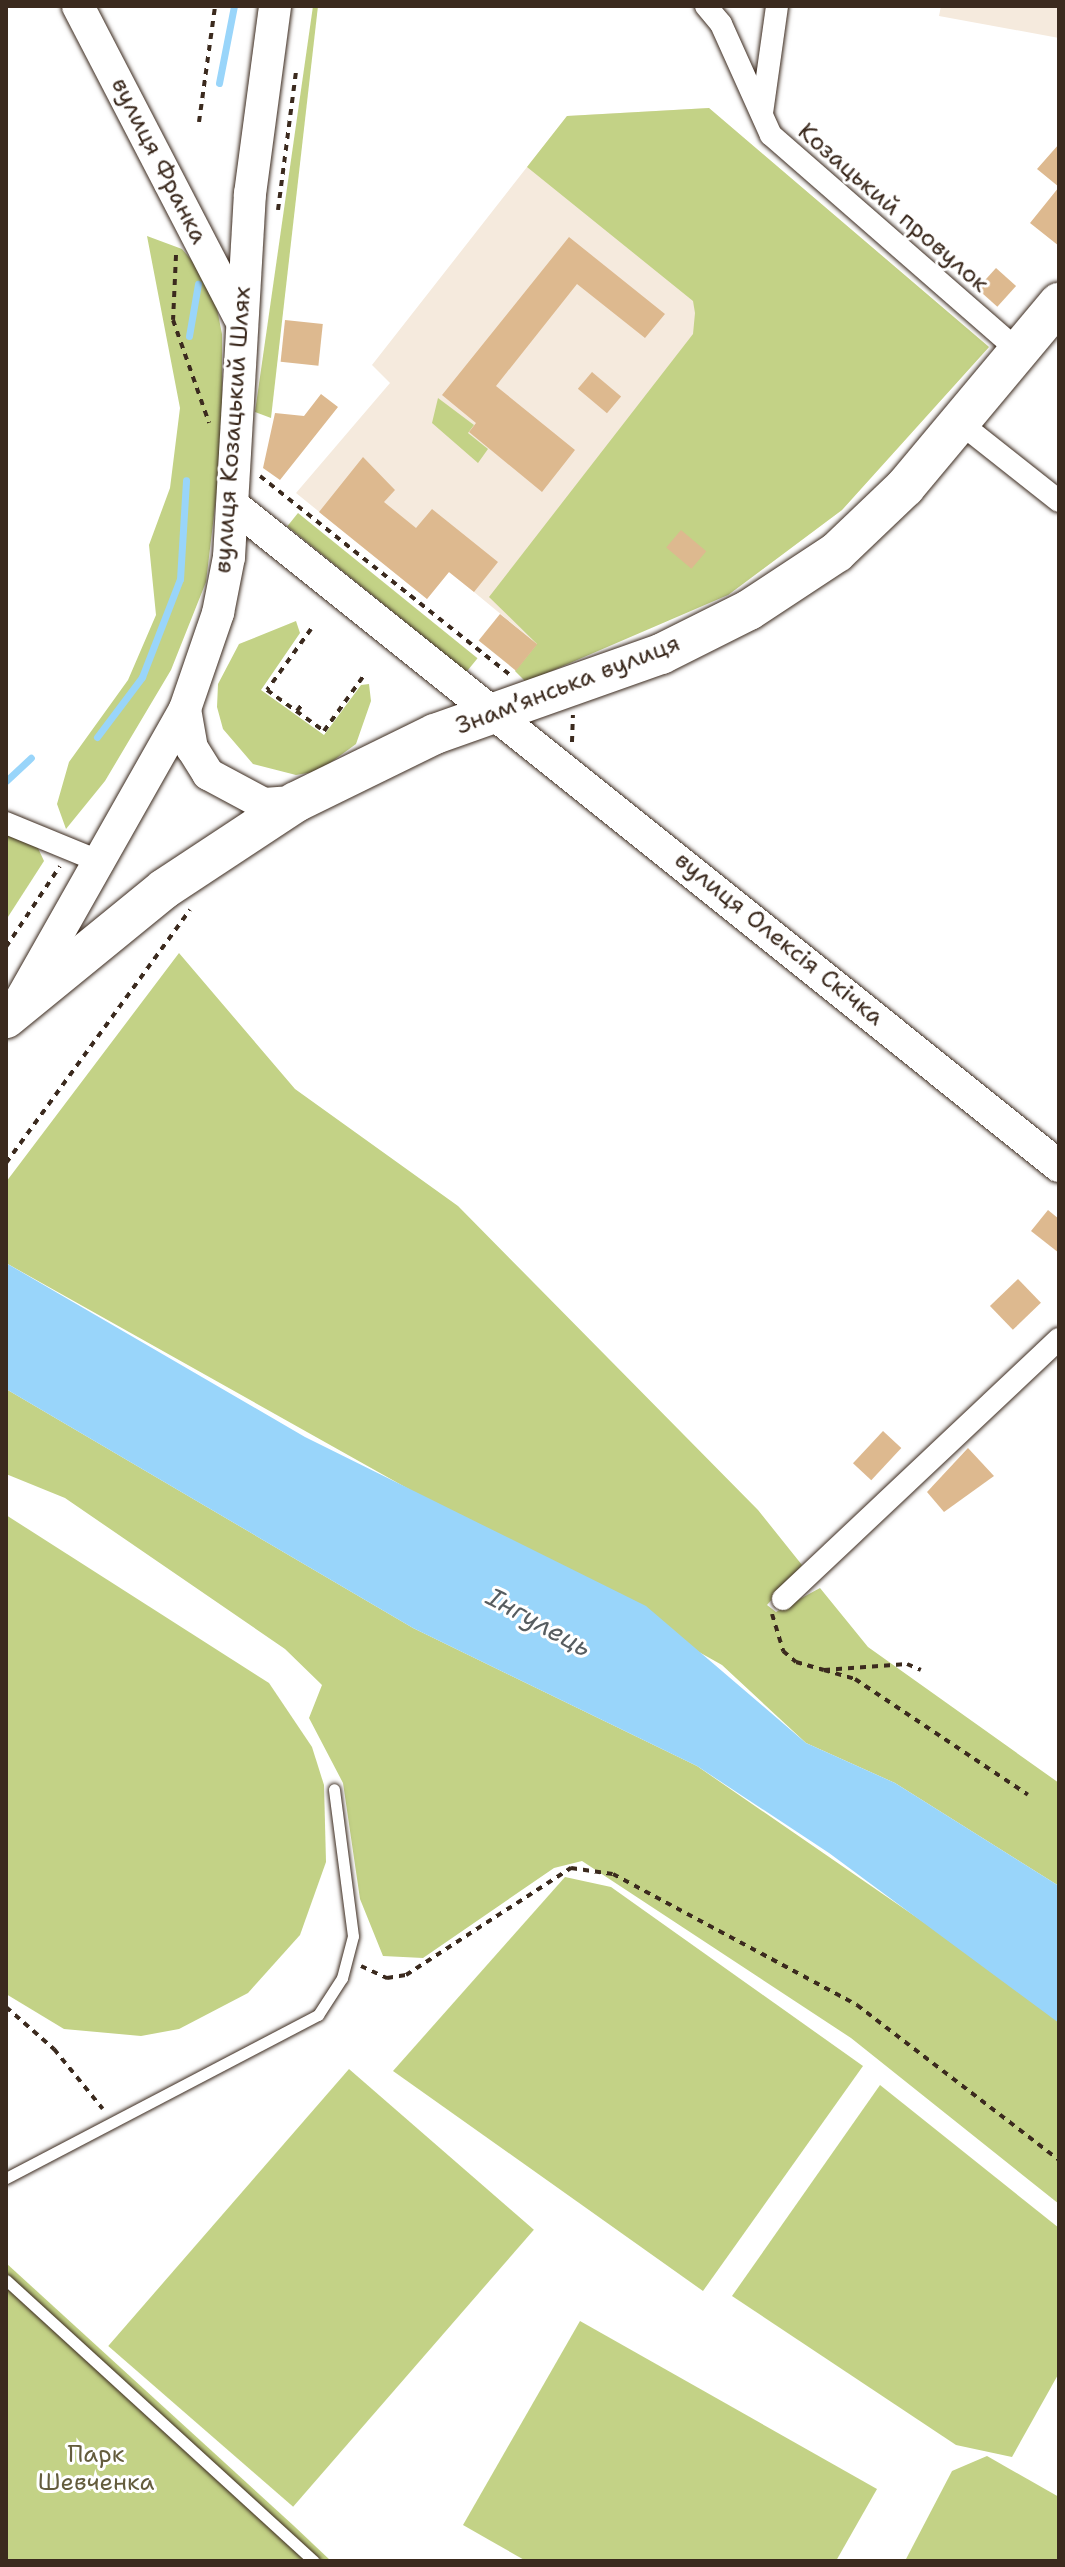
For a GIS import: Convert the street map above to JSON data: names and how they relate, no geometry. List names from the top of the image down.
{
  "streets": {
    "highway": ["Знамʼянська вулиця"],
    "street": [
      "вулиця Франка",
      "Козацький провулок",
      "вулиця Козацький Шлях",
      "вулиця Олексія Скічка"
    ]
  },
  "crossings": [
    ["вулиця Франка", "вулиця Козацький Шлях"],
    ["Козацький провулок", "Знамʼянська вулиця"],
    ["вулиця Козацький Шлях", "Знамʼянська вулиця"],
    ["вулиця Козацький Шлях", "вулиця Олексія Скічка"],
    ["Знамʼянська вулиця", "вулиця Олексія Скічка"]
  ],
  "water": ["Інгулець"],
  "parks": ["Парк Шевченка"]
}
